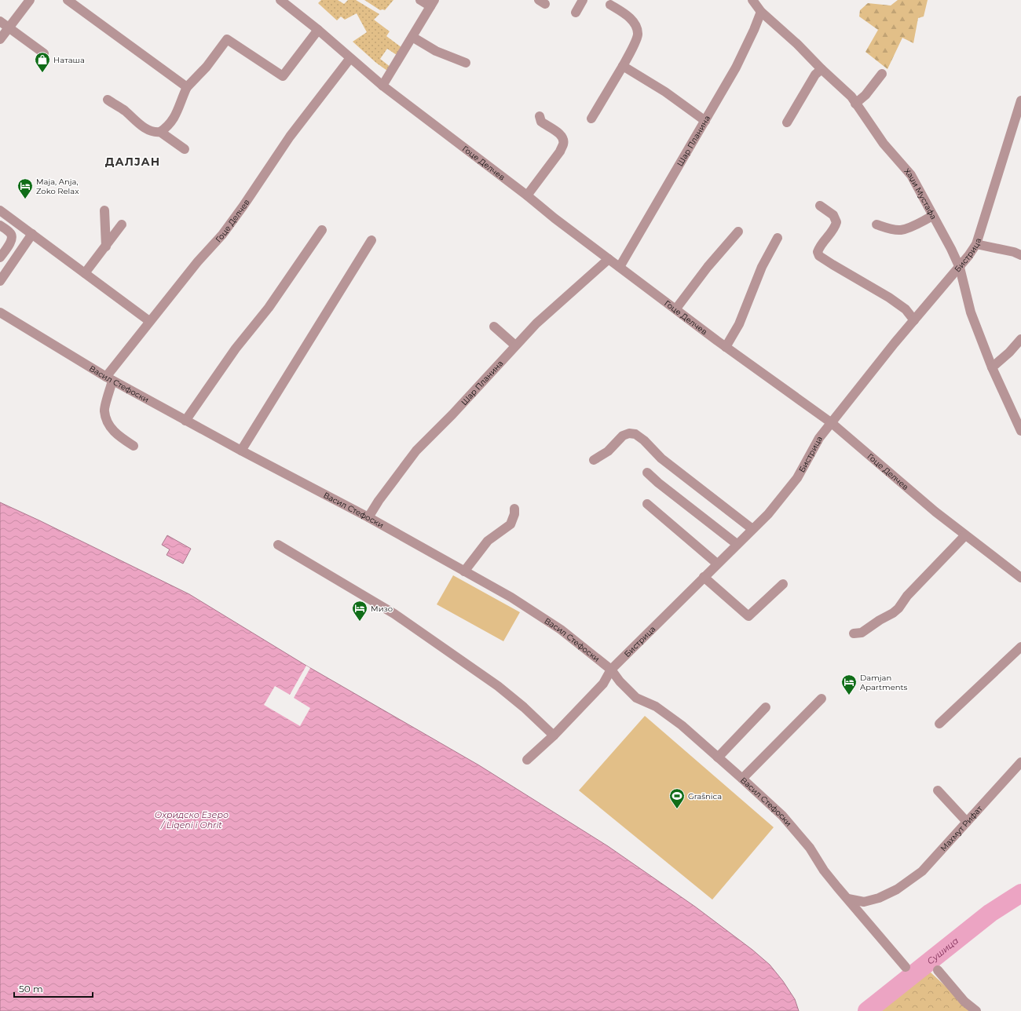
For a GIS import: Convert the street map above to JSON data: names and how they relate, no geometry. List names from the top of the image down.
{
  "streets": {
    "street": [
      "Шар Планина",
      "Гоце Делчев",
      "Хаџи Мустафа",
      "Бистрица",
      "Васил Стефоски",
      "Махмут Рифат"
    ]
  },
  "crossings": [
    ["Шар Планина", "Гоце Делчев"],
    ["Шар Планина", "Хаџи Мустафа"],
    ["Шар Планина", "Васил Стефоски"],
    ["Гоце Делчев", "Бистрица"],
    ["Гоце Делчев", "Васил Стефоски"],
    ["Хаџи Мустафа", "Бистрица"],
    ["Бистрица", "Васил Стефоски"],
    ["Васил Стефоски", "Махмут Рифат"]
  ],
  "districts": ["ДАЛЈАН"],
  "water": ["Охридско Езеро / Liqeni i Ohrit", "Сушица"],
  "places": {
    "shop": ["Наташа"],
    "hotel": ["Maja, Anja, Zoko Relax", "Мизо", "Damjan Apartments"],
    "sports": ["Grašnica"]
  },
  "scale_bar": "50 m"
}
